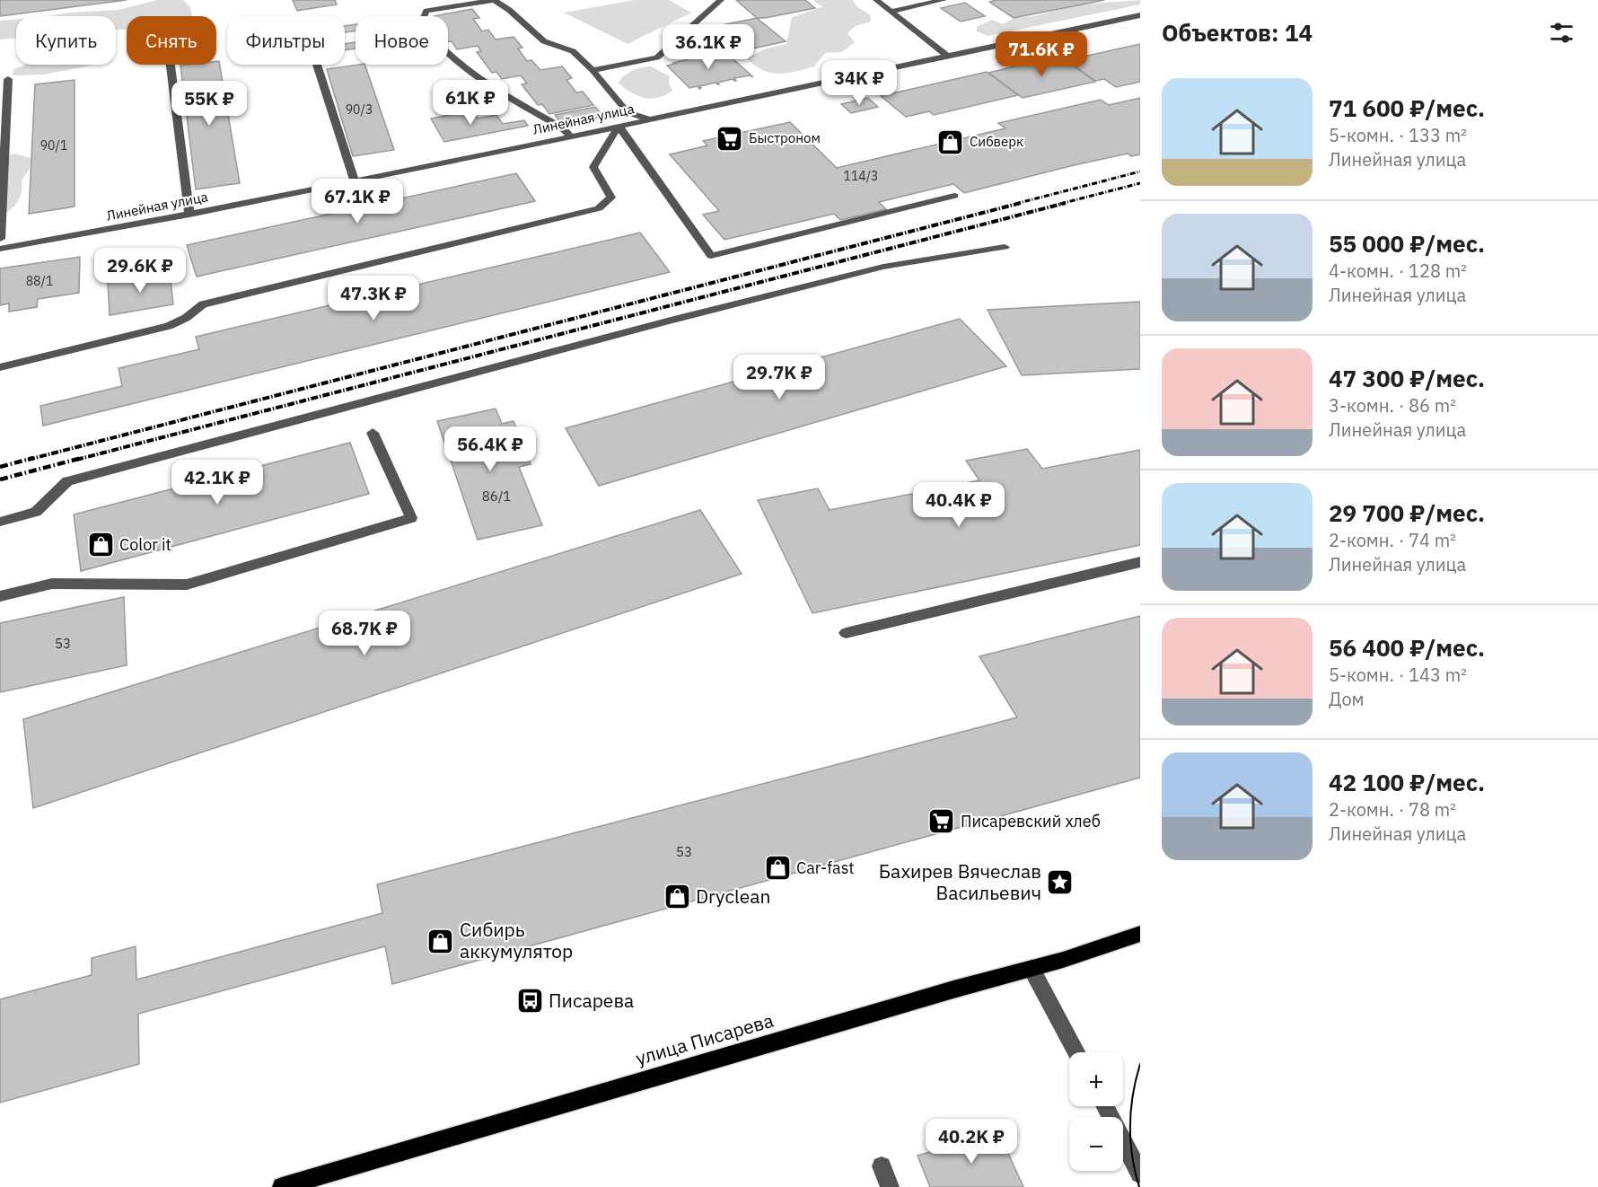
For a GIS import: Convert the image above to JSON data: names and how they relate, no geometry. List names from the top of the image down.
{
  "streets": {
    "main road": ["улица Писарева"],
    "street": ["Линейная улица"]
  },
  "places": {
    "supermarket": ["Быстроном", "Писаревский хлеб"],
    "shop": [
      "Сибверк",
      "Color it",
      "Car-fast",
      "Dryclean",
      "Сибирь аккумулятор"
    ],
    "place": ["Бахирев Вячеслав Васильевич"],
    "bus stop": ["Писарева"]
  },
  "house_numbers": [
    "90/3",
    "90/1",
    "114/3",
    "88/1",
    "86/1",
    "53",
    "53"
  ],
  "page": {
    "heading": "Объектов: 14",
    "chip": [
      "Купить",
      "Снять",
      "Фильтры",
      "Новое"
    ],
    "price": [
      "36.1K ₽",
      "71.6K ₽",
      "34K ₽",
      "61K ₽",
      "55K ₽",
      "67.1K ₽",
      "29.6K ₽",
      "47.3K ₽",
      "29.7K ₽",
      "56.4K ₽",
      "42.1K ₽",
      "40.4K ₽",
      "68.7K ₽",
      "40.2K ₽"
    ],
    "list": [
      {
        "name": "71 600 ₽/мес.",
        "note": "5-комн. · 133 m² · Линейная улица"
      },
      {
        "name": "55 000 ₽/мес.",
        "note": "4-комн. · 128 m² · Линейная улица"
      },
      {
        "name": "47 300 ₽/мес.",
        "note": "3-комн. · 86 m² · Линейная улица"
      },
      {
        "name": "29 700 ₽/мес.",
        "note": "2-комн. · 74 m² · Линейная улица"
      },
      {
        "name": "56 400 ₽/мес.",
        "note": "5-комн. · 143 m² · Дом"
      },
      {
        "name": "42 100 ₽/мес.",
        "note": "2-комн. · 78 m² · Линейная улица"
      }
    ],
    "map_buttons": ["+", "−"]
  }
}
